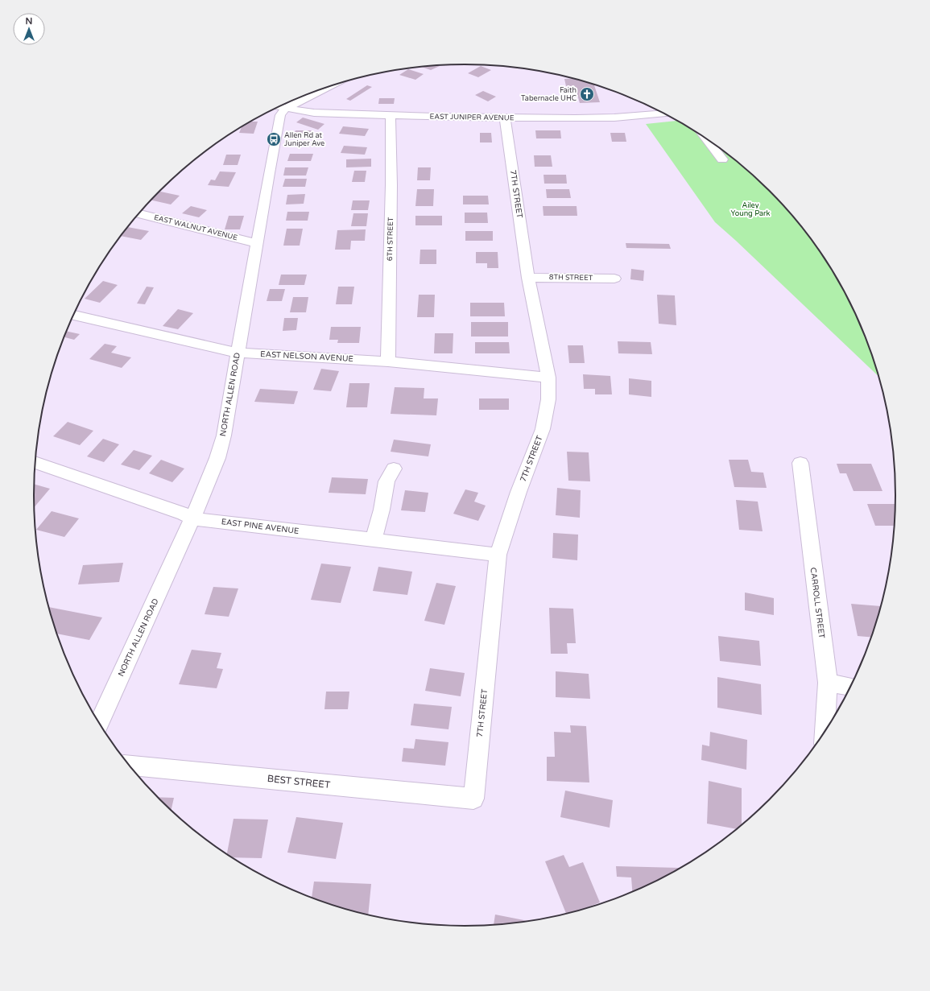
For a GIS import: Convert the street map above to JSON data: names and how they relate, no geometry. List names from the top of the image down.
{
  "streets": {
    "street": [
      "EAST JUNIPER AVENUE",
      "7TH STREET",
      "EAST WALNUT AVENUE",
      "6TH STREET",
      "8TH STREET",
      "EAST NELSON AVENUE",
      "NORTH ALLEN ROAD",
      "EAST PINE AVENUE",
      "CARROLL STREET",
      "BEST STREET"
    ]
  },
  "crossings": [
    ["EAST JUNIPER AVENUE", "7TH STREET"],
    ["EAST JUNIPER AVENUE", "6TH STREET"],
    ["EAST JUNIPER AVENUE", "NORTH ALLEN ROAD"],
    ["7TH STREET", "8TH STREET"],
    ["7TH STREET", "EAST NELSON AVENUE"],
    ["7TH STREET", "EAST PINE AVENUE"],
    ["7TH STREET", "BEST STREET"],
    ["EAST WALNUT AVENUE", "NORTH ALLEN ROAD"],
    ["6TH STREET", "EAST NELSON AVENUE"],
    ["EAST NELSON AVENUE", "NORTH ALLEN ROAD"],
    ["NORTH ALLEN ROAD", "EAST PINE AVENUE"]
  ],
  "parks": ["Ailey Young Park"],
  "places": {
    "church": ["Faith Tabernacle UHC"],
    "bus stop": ["Allen Rd at Juniper Ave"]
  },
  "north": "top"
}
